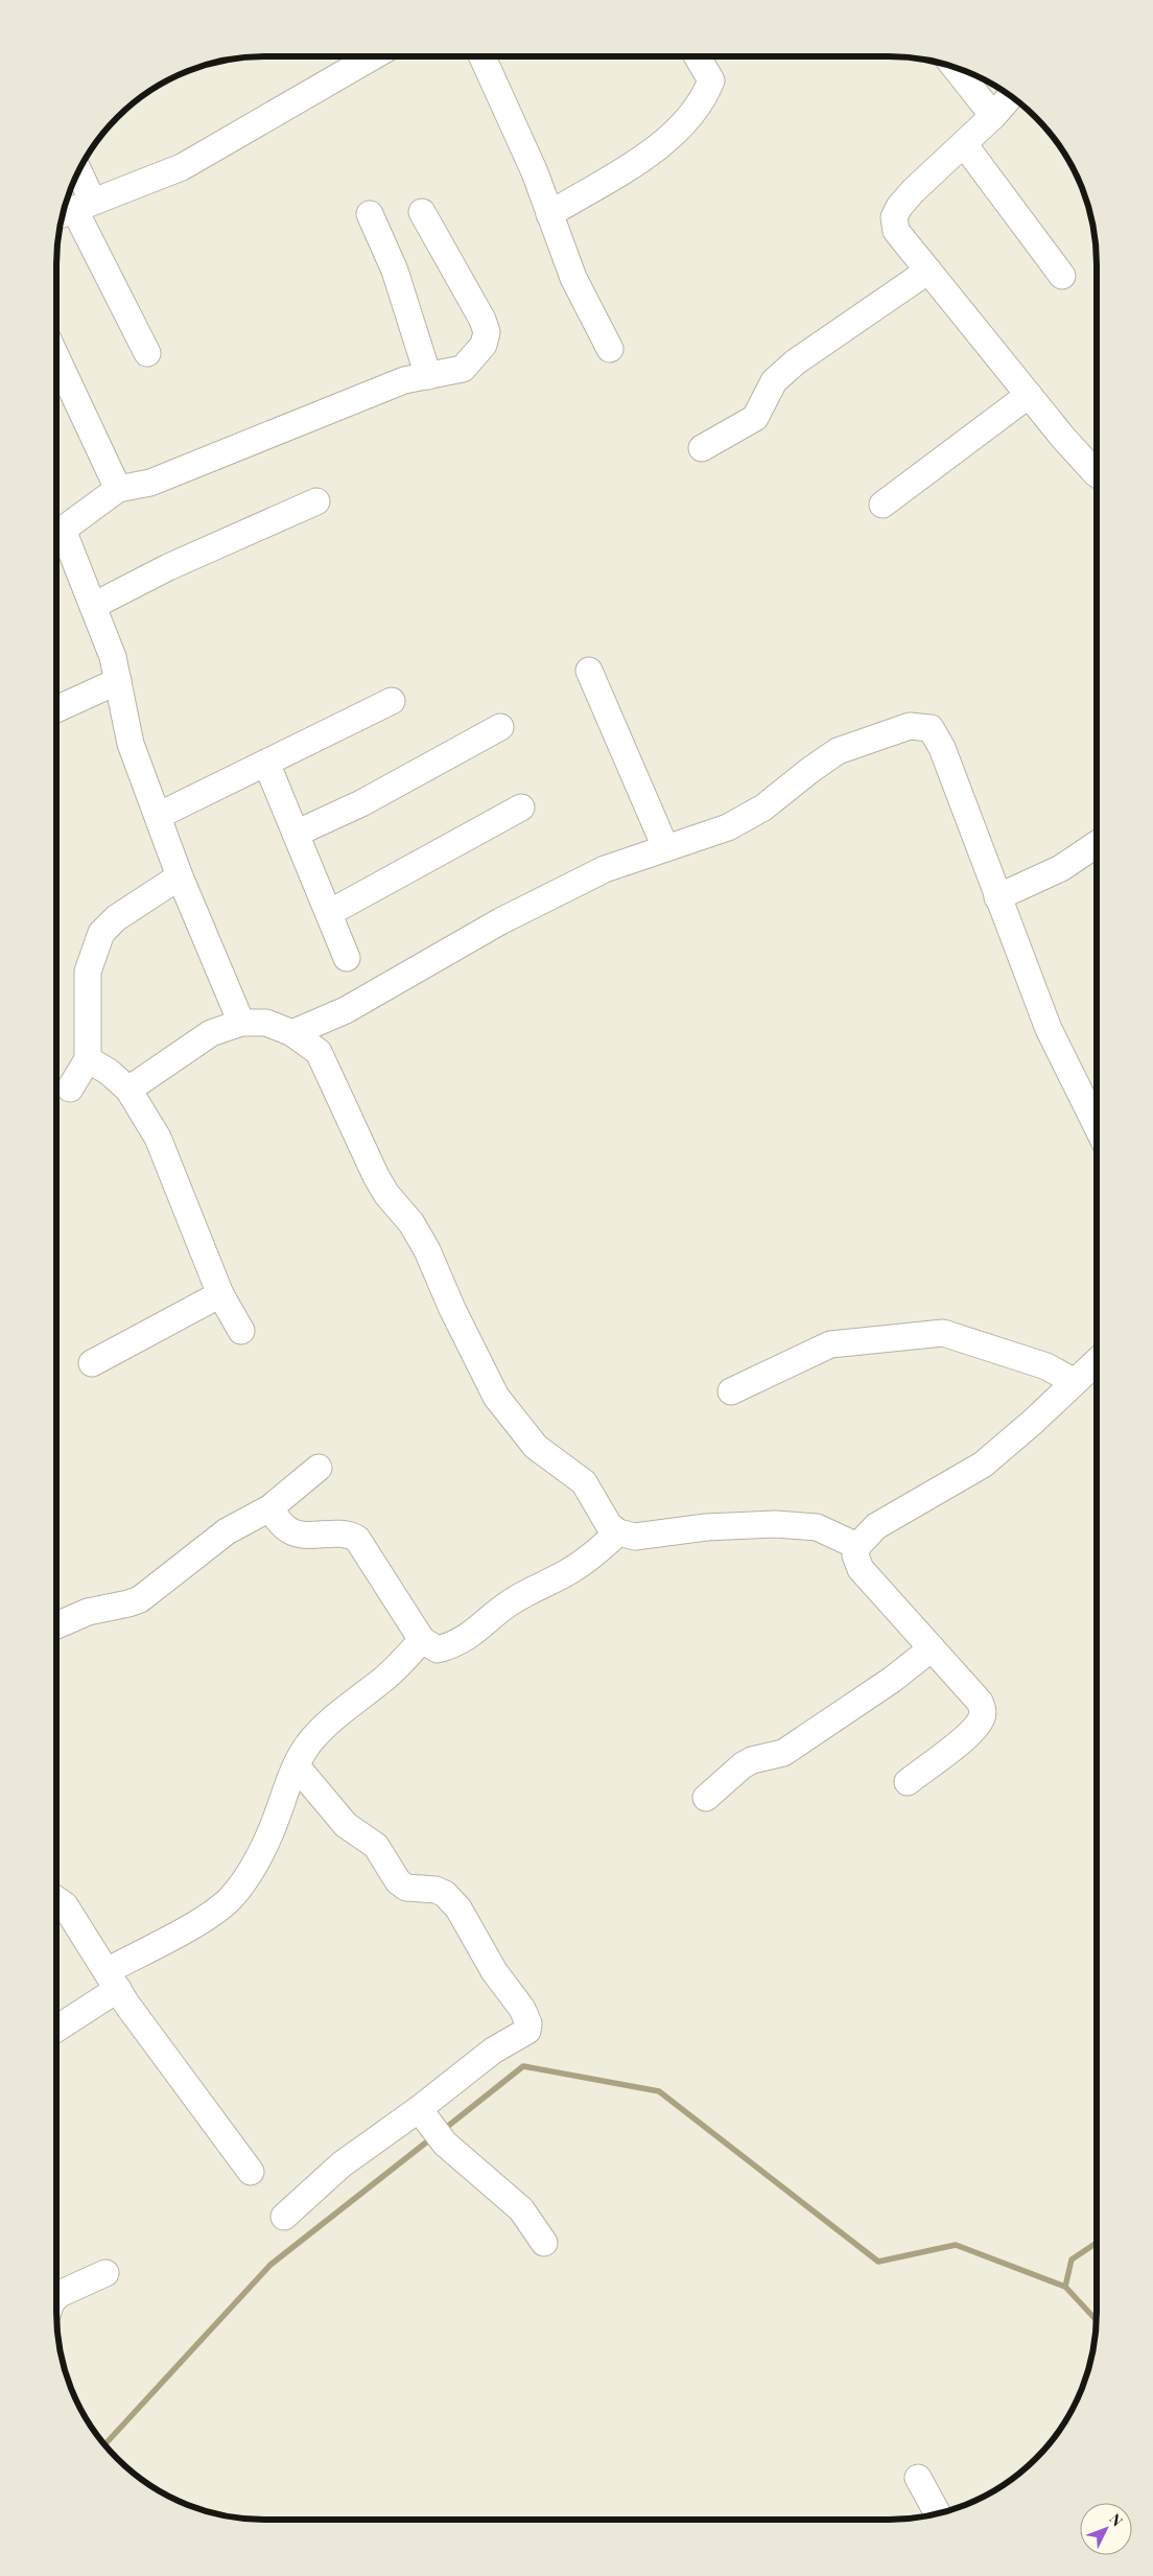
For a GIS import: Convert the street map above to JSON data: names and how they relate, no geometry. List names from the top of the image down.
{
  "north": "top right"
}
